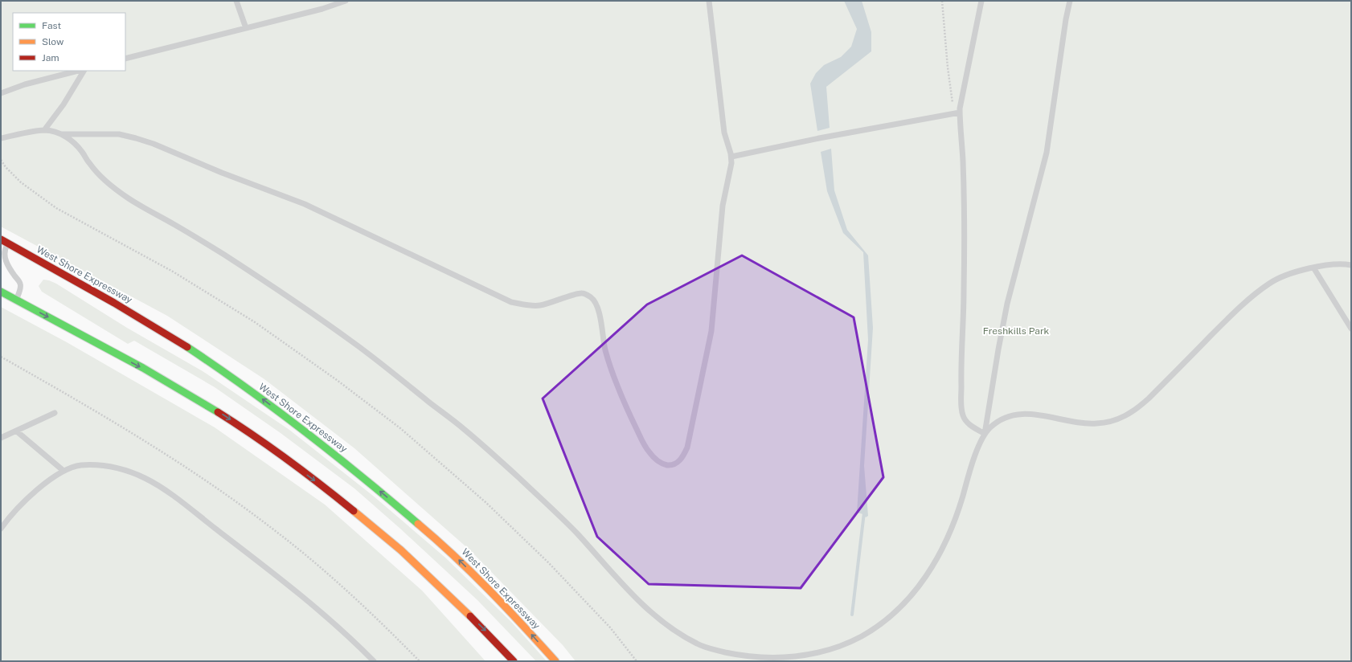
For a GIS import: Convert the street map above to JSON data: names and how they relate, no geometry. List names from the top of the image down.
{
  "streets": {
    "highway": ["West Shore Expressway"]
  },
  "parks": ["Freshkills Park"],
  "legend": ["Fast", "Slow", "Jam"]
}
